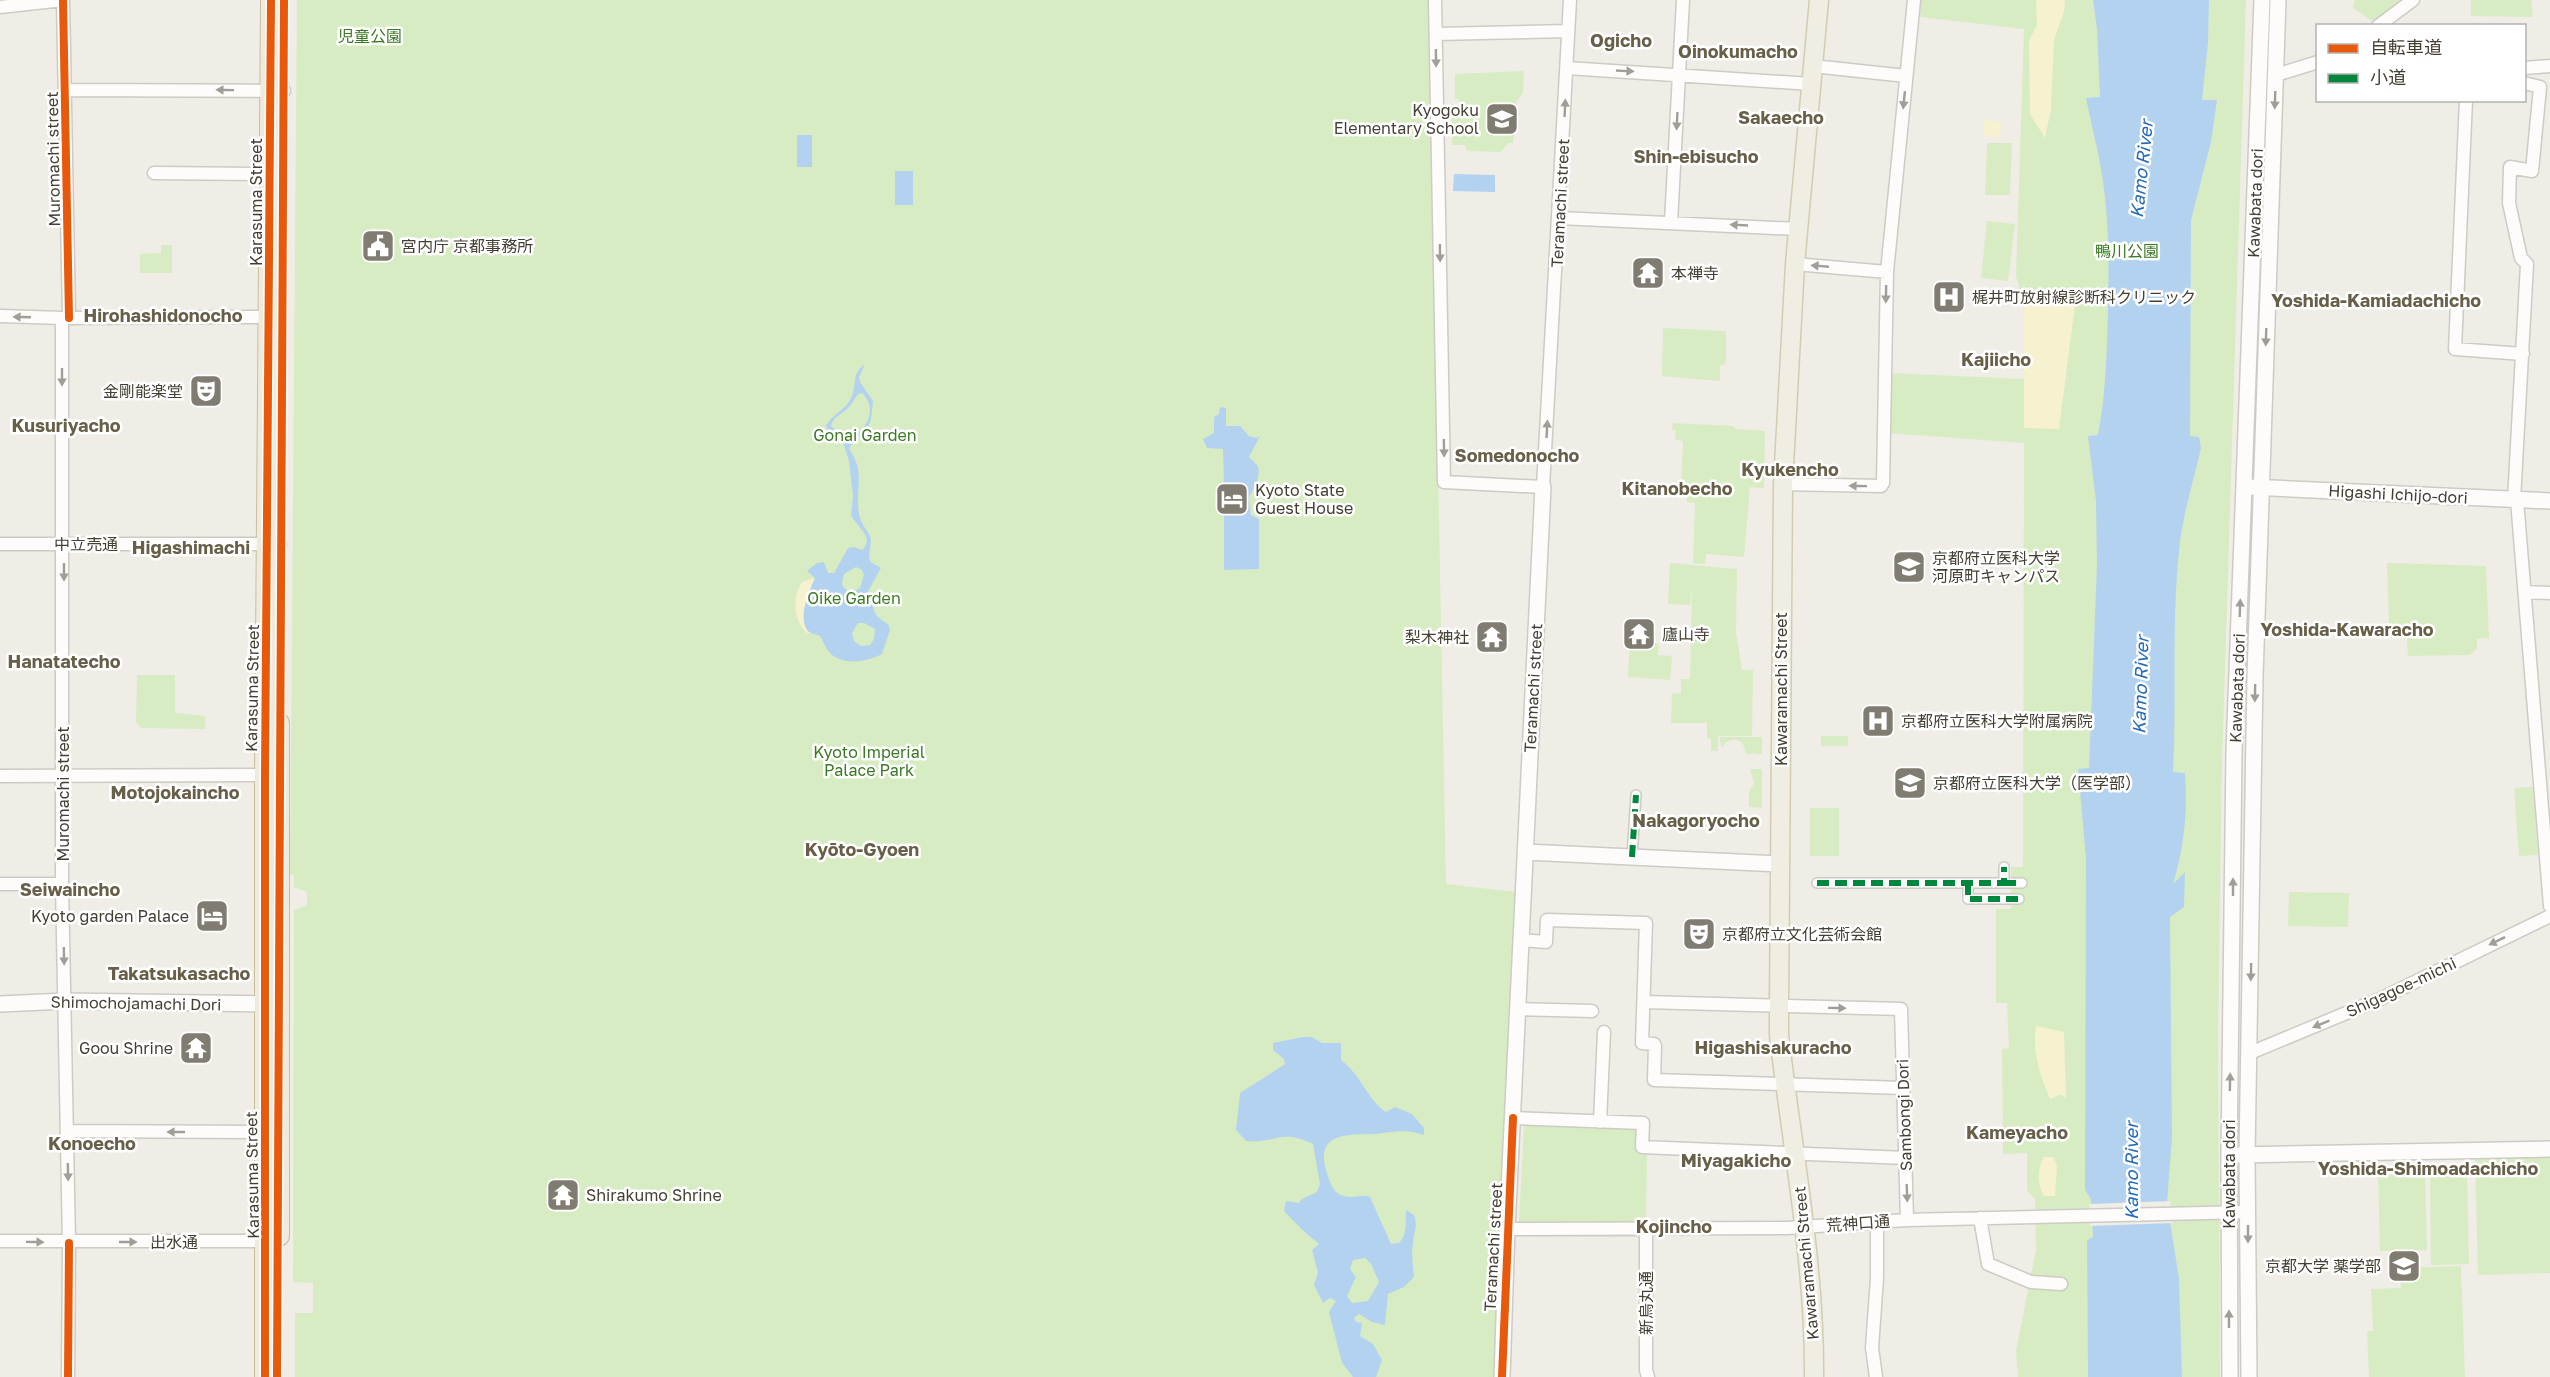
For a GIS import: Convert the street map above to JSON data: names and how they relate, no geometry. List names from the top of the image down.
{
  "streets": {
    "highway": ["Karasuma Street"],
    "main road": ["Kawaramachi Street"],
    "street": [
      "Muromachi street",
      "Teramachi street",
      "Kawabata dori",
      "Higashi Ichijo-dori",
      "中立売通",
      "Shigagoe-michi",
      "Shimochojamachi Dori",
      "Sambongi Dori",
      "荒神口通",
      "出水通",
      "新烏丸通"
    ]
  },
  "crossings": [
    ["Muromachi street", "中立売通"],
    ["Muromachi street", "Shimochojamachi Dori"],
    ["Muromachi street", "出水通"],
    ["Karasuma Street", "中立売通"],
    ["Karasuma Street", "Shimochojamachi Dori"],
    ["Karasuma Street", "出水通"],
    ["Teramachi street", "荒神口通"],
    ["Kawabata dori", "Higashi Ichijo-dori"],
    ["Kawabata dori", "Shigagoe-michi"],
    ["Kawabata dori", "荒神口通"],
    ["Kawaramachi Street", "Sambongi Dori"],
    ["Kawaramachi Street", "荒神口通"],
    ["Sambongi Dori", "荒神口通"],
    ["荒神口通", "新烏丸通"]
  ],
  "one_way": ["Muromachi street", "Shigagoe-michi", "出水通"],
  "districts": [
    "Ogicho",
    "Oinokumacho",
    "Sakaecho",
    "Shin-ebisucho",
    "Yoshida-Kamiadachicho",
    "Hirohashidonocho",
    "Kajiicho",
    "Kusuriyacho",
    "Somedonocho",
    "Kyukencho",
    "Kitanobecho",
    "Higashimachi",
    "Yoshida-Kawaracho",
    "Hanatatecho",
    "Motojokaincho",
    "Nakagoryocho",
    "Kyōto-Gyoen",
    "Seiwaincho",
    "Takatsukasacho",
    "Higashisakuracho",
    "Kameyacho",
    "Konoecho",
    "Miyagakicho",
    "Yoshida-Shimoadachicho",
    "Kojincho"
  ],
  "water": ["Kamo River"],
  "parks": [
    "児童公園",
    "鴨川公園",
    "Gonai Garden",
    "Oike Garden",
    "Kyoto Imperial Palace Park"
  ],
  "places": {
    "school or university": [
      "Kyogoku Elementary School",
      "京都府立医科大学 河原町キャンパス",
      "京都府立医科大学（医学部）",
      "京都大学 薬学部"
    ],
    "public building": ["宮内庁 京都事務所"],
    "temple": [
      "本禅寺",
      "廬山寺",
      "梨木神社",
      "Goou Shrine",
      "Shirakumo Shrine"
    ],
    "hospital": ["梶井町放射線診断科クリニック", "京都府立医科大学附属病院"],
    "theatre": ["金剛能楽堂", "京都府立文化芸術会館"],
    "hotel": ["Kyoto State Guest House", "Kyoto garden Palace"]
  },
  "legend": ["自転車道", "小道"]
}
